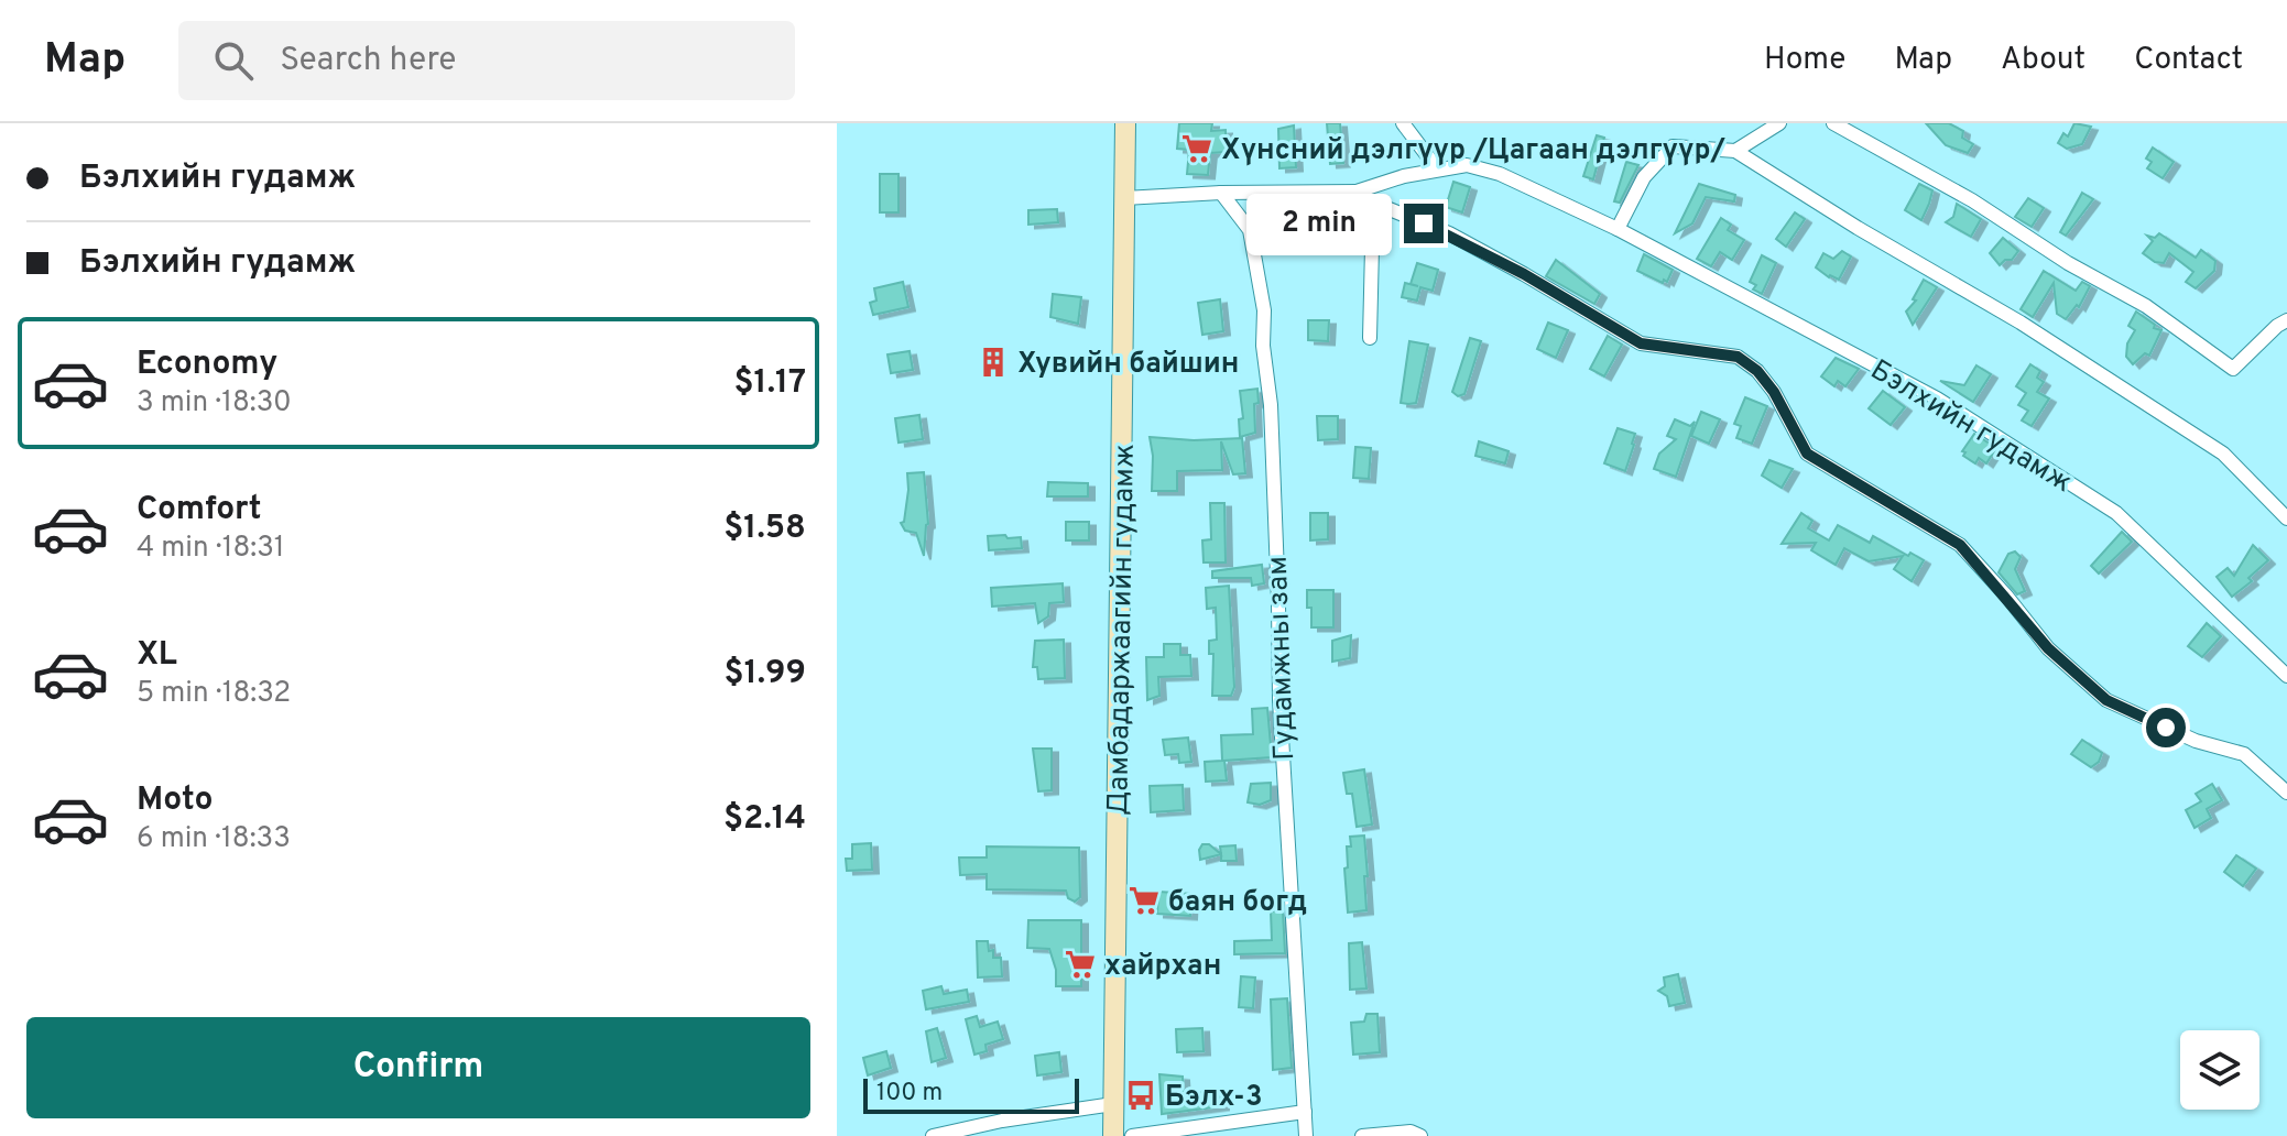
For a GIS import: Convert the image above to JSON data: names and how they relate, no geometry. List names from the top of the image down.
{
  "streets": {
    "main road": ["Дамбадаржаагийн гудамж"],
    "street": ["Бэлхийн гудамж", "Гудамжны зам"]
  },
  "places": {
    "supermarket": ["Хүнсний дэлгүүр /Цагаан дэлгүүр/", "баян богд", "хайрхан"],
    "building": ["Хувийн байшин"],
    "bus stop": ["Бэлх-3"]
  },
  "scale_bar": "100 m",
  "page": {
    "header": "Map",
    "search": "Search here",
    "nav": [
      "Home",
      "Map",
      "About",
      "Contact"
    ],
    "banner": ["Бэлхийн гудамж", "Бэлхийн гудамж"],
    "bubble": "2 min",
    "list": [
      {
        "name": "Economy",
        "note": "3 min · 18:30",
        "value": "$1.17"
      },
      {
        "name": "Comfort",
        "note": "4 min · 18:31",
        "value": "$1.58"
      },
      {
        "name": "XL",
        "note": "5 min · 18:32",
        "value": "$1.99"
      },
      {
        "name": "Moto",
        "note": "6 min · 18:33",
        "value": "$2.14"
      }
    ],
    "buttons": "Confirm",
    "scale": "100 m"
  }
}
